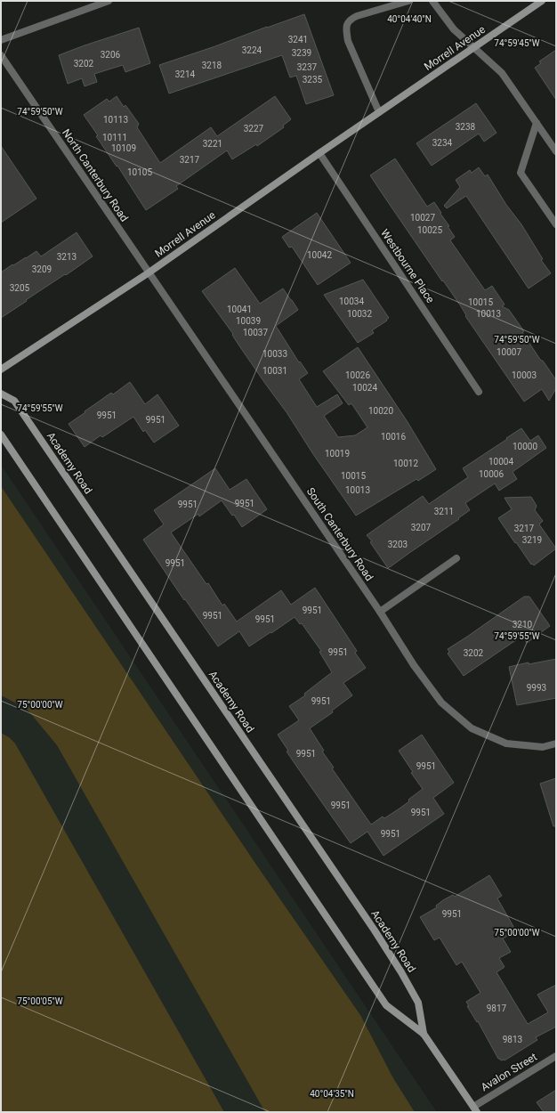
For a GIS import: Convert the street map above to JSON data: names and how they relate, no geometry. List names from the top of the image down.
{
  "streets": {
    "main road": ["Morrell Avenue", "Academy Road"],
    "street": [
      "North Canterbury Road",
      "Westbourne Place",
      "South Canterbury Road",
      "Avalon Street"
    ]
  },
  "crossings": [
    ["Morrell Avenue", "North Canterbury Road"],
    ["Morrell Avenue", "Westbourne Place"],
    ["Morrell Avenue", "South Canterbury Road"],
    ["North Canterbury Road", "South Canterbury Road"],
    ["Academy Road", "Avalon Street"]
  ],
  "house_numbers": [
    "3241",
    "3224",
    "3239",
    "3206",
    "3202",
    "3218",
    "3237",
    "3214",
    "3235",
    "10113",
    "3238",
    "3227",
    "10111",
    "3234",
    "3221",
    "10109",
    "3217",
    "10105",
    "10027",
    "10025",
    "10042",
    "3213",
    "3209",
    "3205",
    "10034",
    "10015",
    "10041",
    "10032",
    "10013",
    "10039",
    "10037",
    "10007",
    "10033",
    "10031",
    "10026",
    "10003",
    "10024",
    "10020",
    "9951",
    "9951",
    "10016",
    "10000",
    "10019",
    "10004",
    "10012",
    "10006",
    "10015",
    "10013",
    "9951",
    "9951",
    "3211",
    "3207",
    "3217",
    "3219",
    "3203",
    "9951",
    "9951",
    "9951",
    "9951",
    "3210",
    "9951",
    "3202",
    "9993",
    "9951",
    "9951",
    "9951",
    "9951",
    "9951",
    "9951",
    "9951",
    "9817",
    "9813"
  ],
  "coordinates": [
    "40°04'40\"N",
    "74°59'45\"W",
    "74°59'50\"W",
    "74°59'55\"W",
    "75°00'00\"W",
    "75°00'05\"W",
    "40°04'35\"N"
  ]
}
